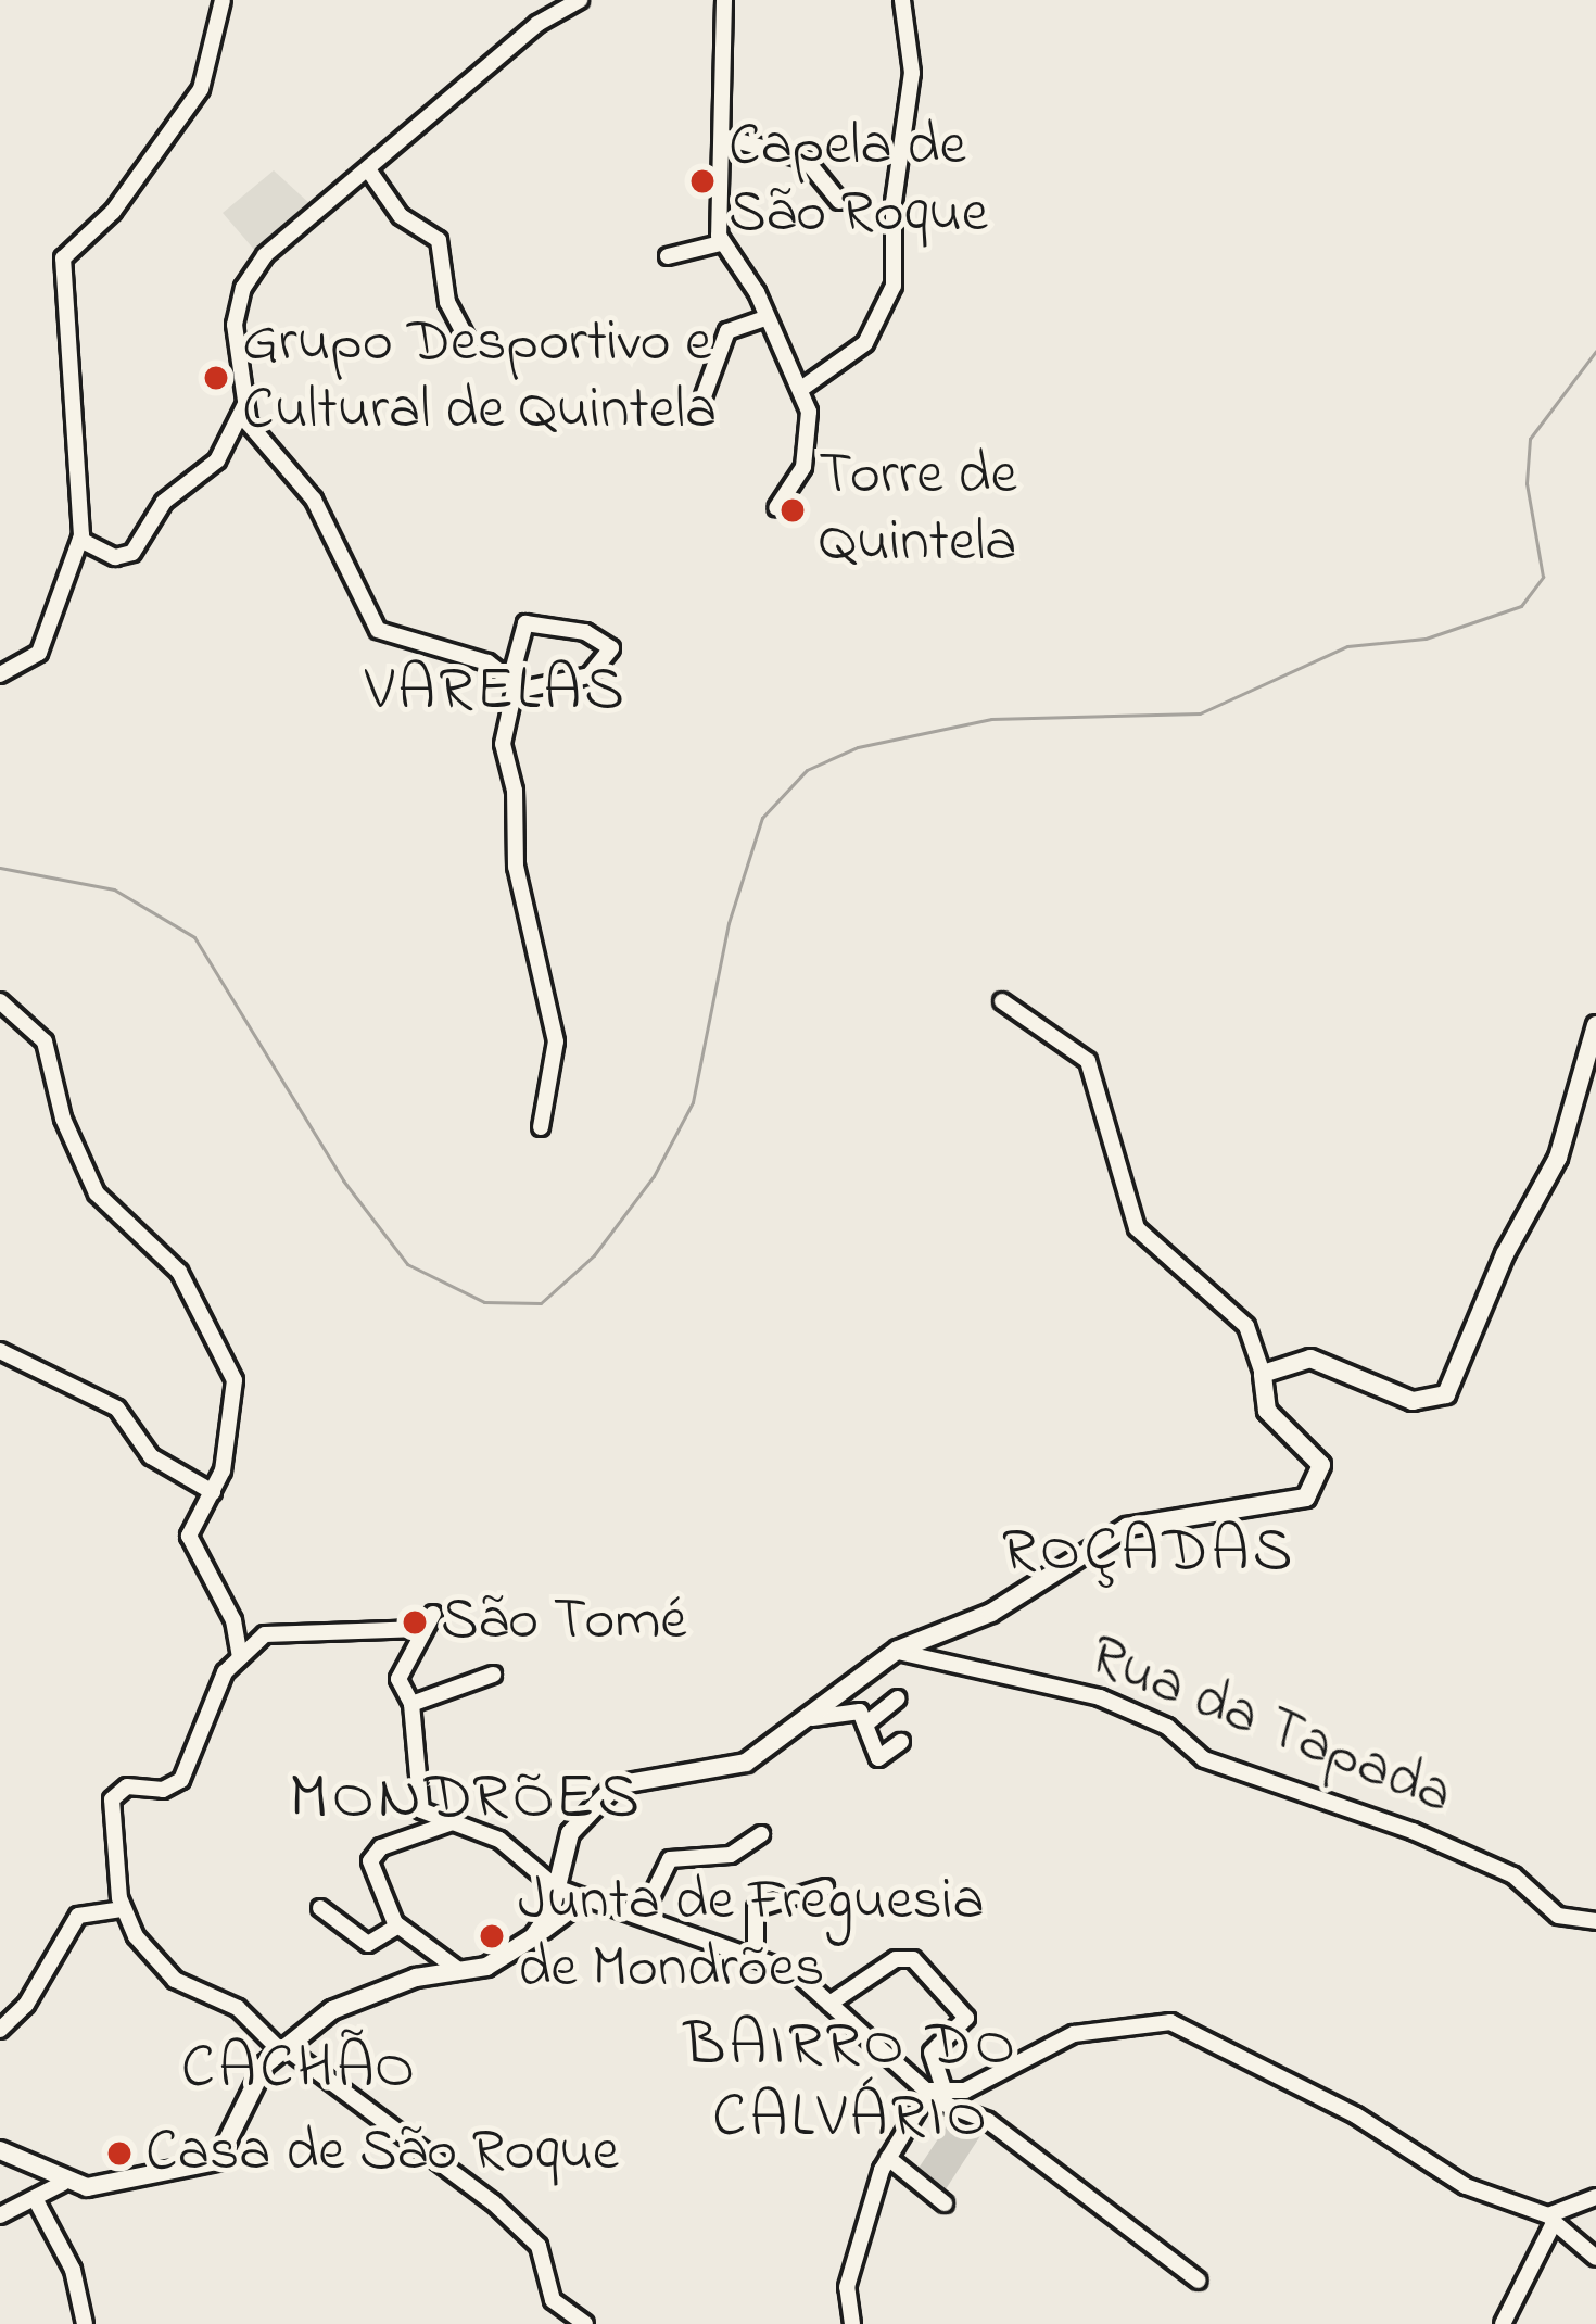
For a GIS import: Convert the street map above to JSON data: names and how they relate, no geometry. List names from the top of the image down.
{
  "streets": {
    "street": ["Rua da Tapada"]
  },
  "districts": [
    "VARELAS",
    "ROÇADAS",
    "MONDRÕES",
    "BAIRRO DO CALVÁRIO",
    "CACHÃO"
  ],
  "places": [
    "Capela de São Roque",
    "Grupo Desportivo e Cultural de Quintela",
    "Torre de Quintela",
    "São Tomé",
    "Junta de Freguesia de Mondrões",
    "Casa de São Roque"
  ]
}
